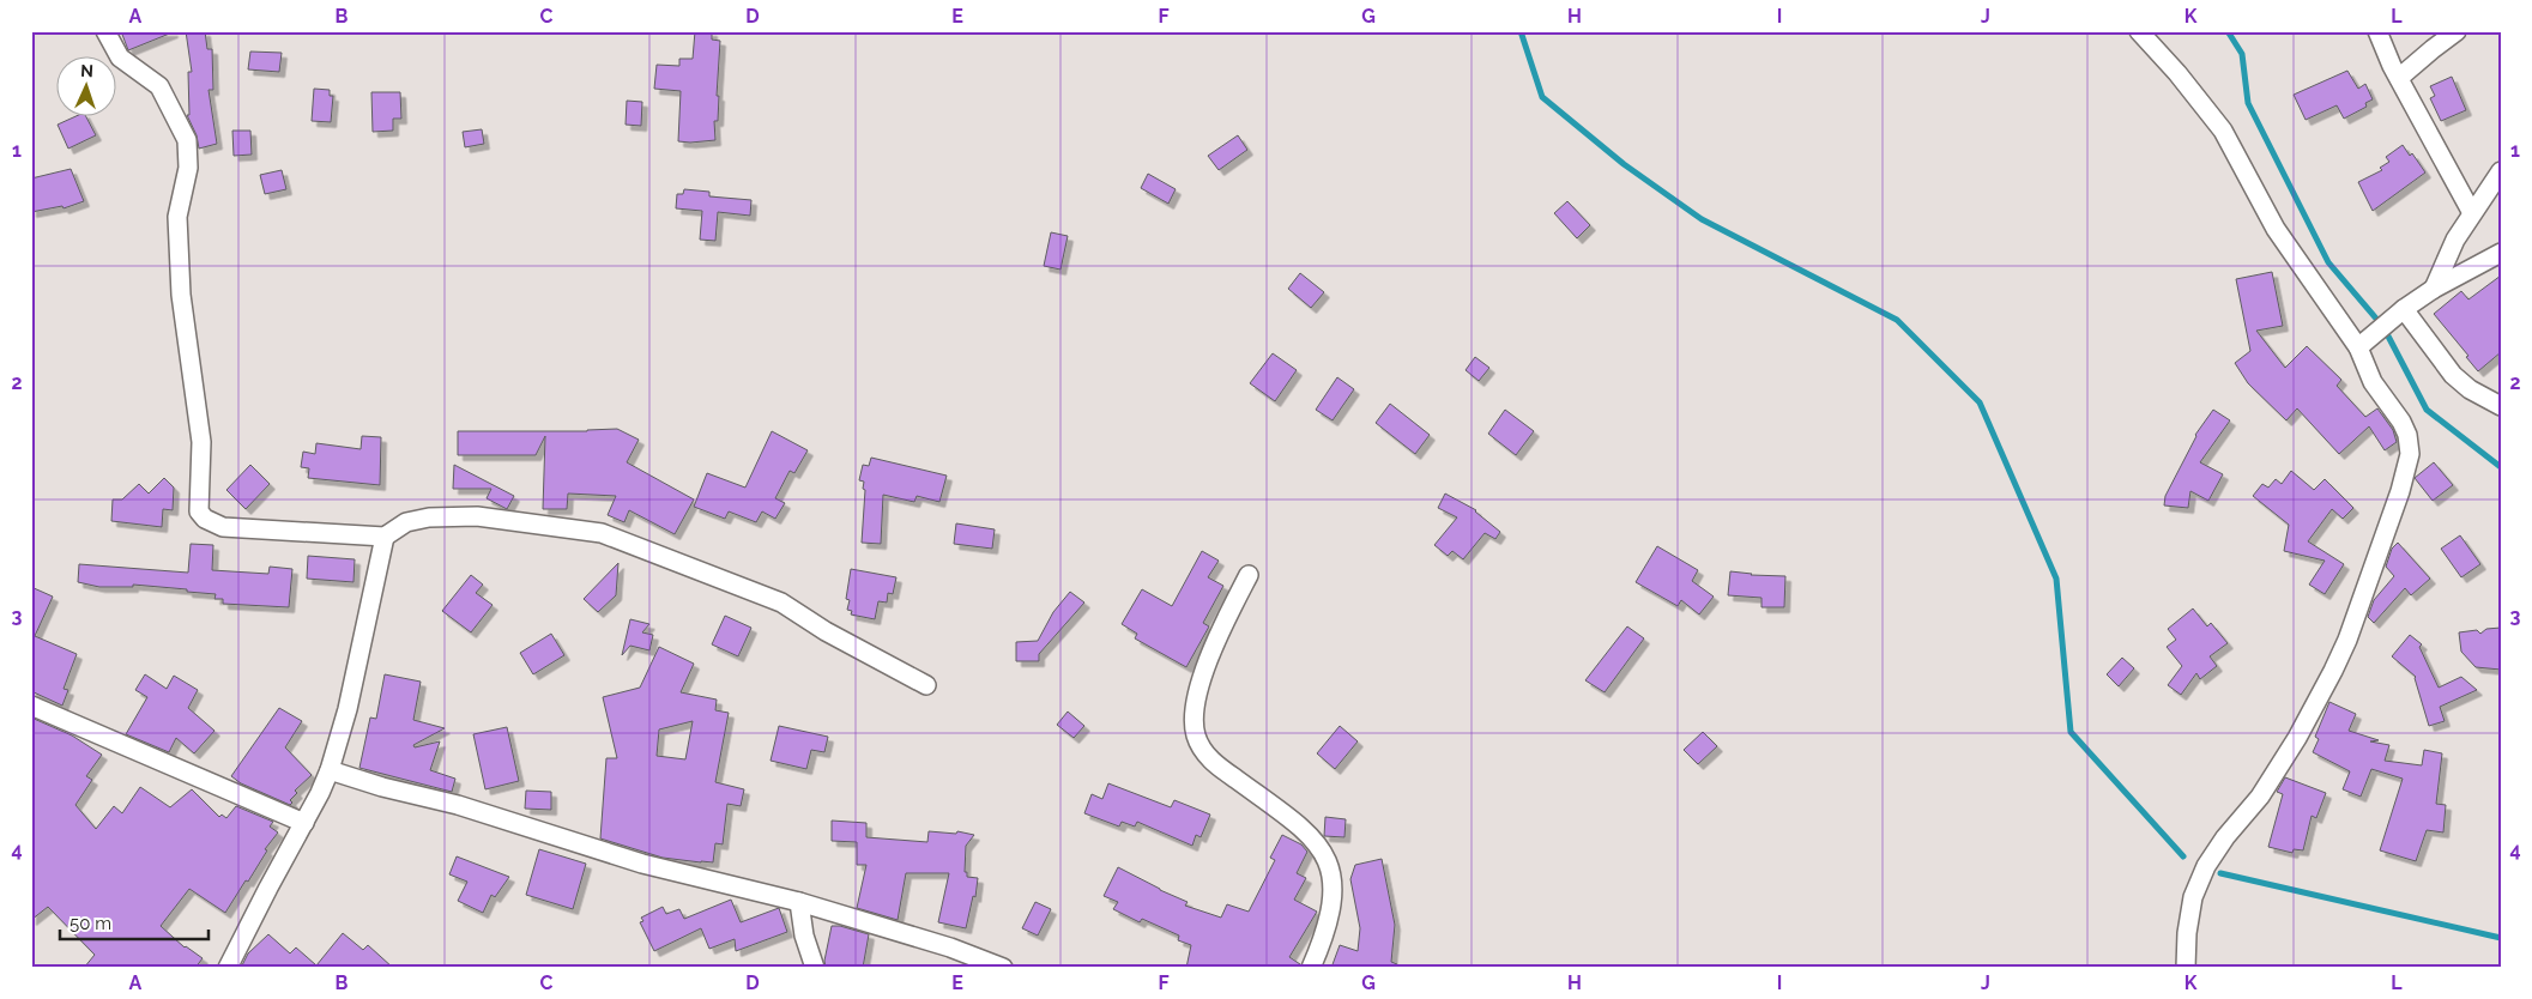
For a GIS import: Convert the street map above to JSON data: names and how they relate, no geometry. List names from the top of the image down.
{
  "scale_bar": "50 m",
  "north": "top",
  "grid": {
    "columns": [
      "A",
      "B",
      "C",
      "D",
      "E",
      "F",
      "G",
      "H",
      "I",
      "J",
      "K",
      "L"
    ],
    "rows": [
      "1",
      "2",
      "3",
      "4"
    ]
  }
}
